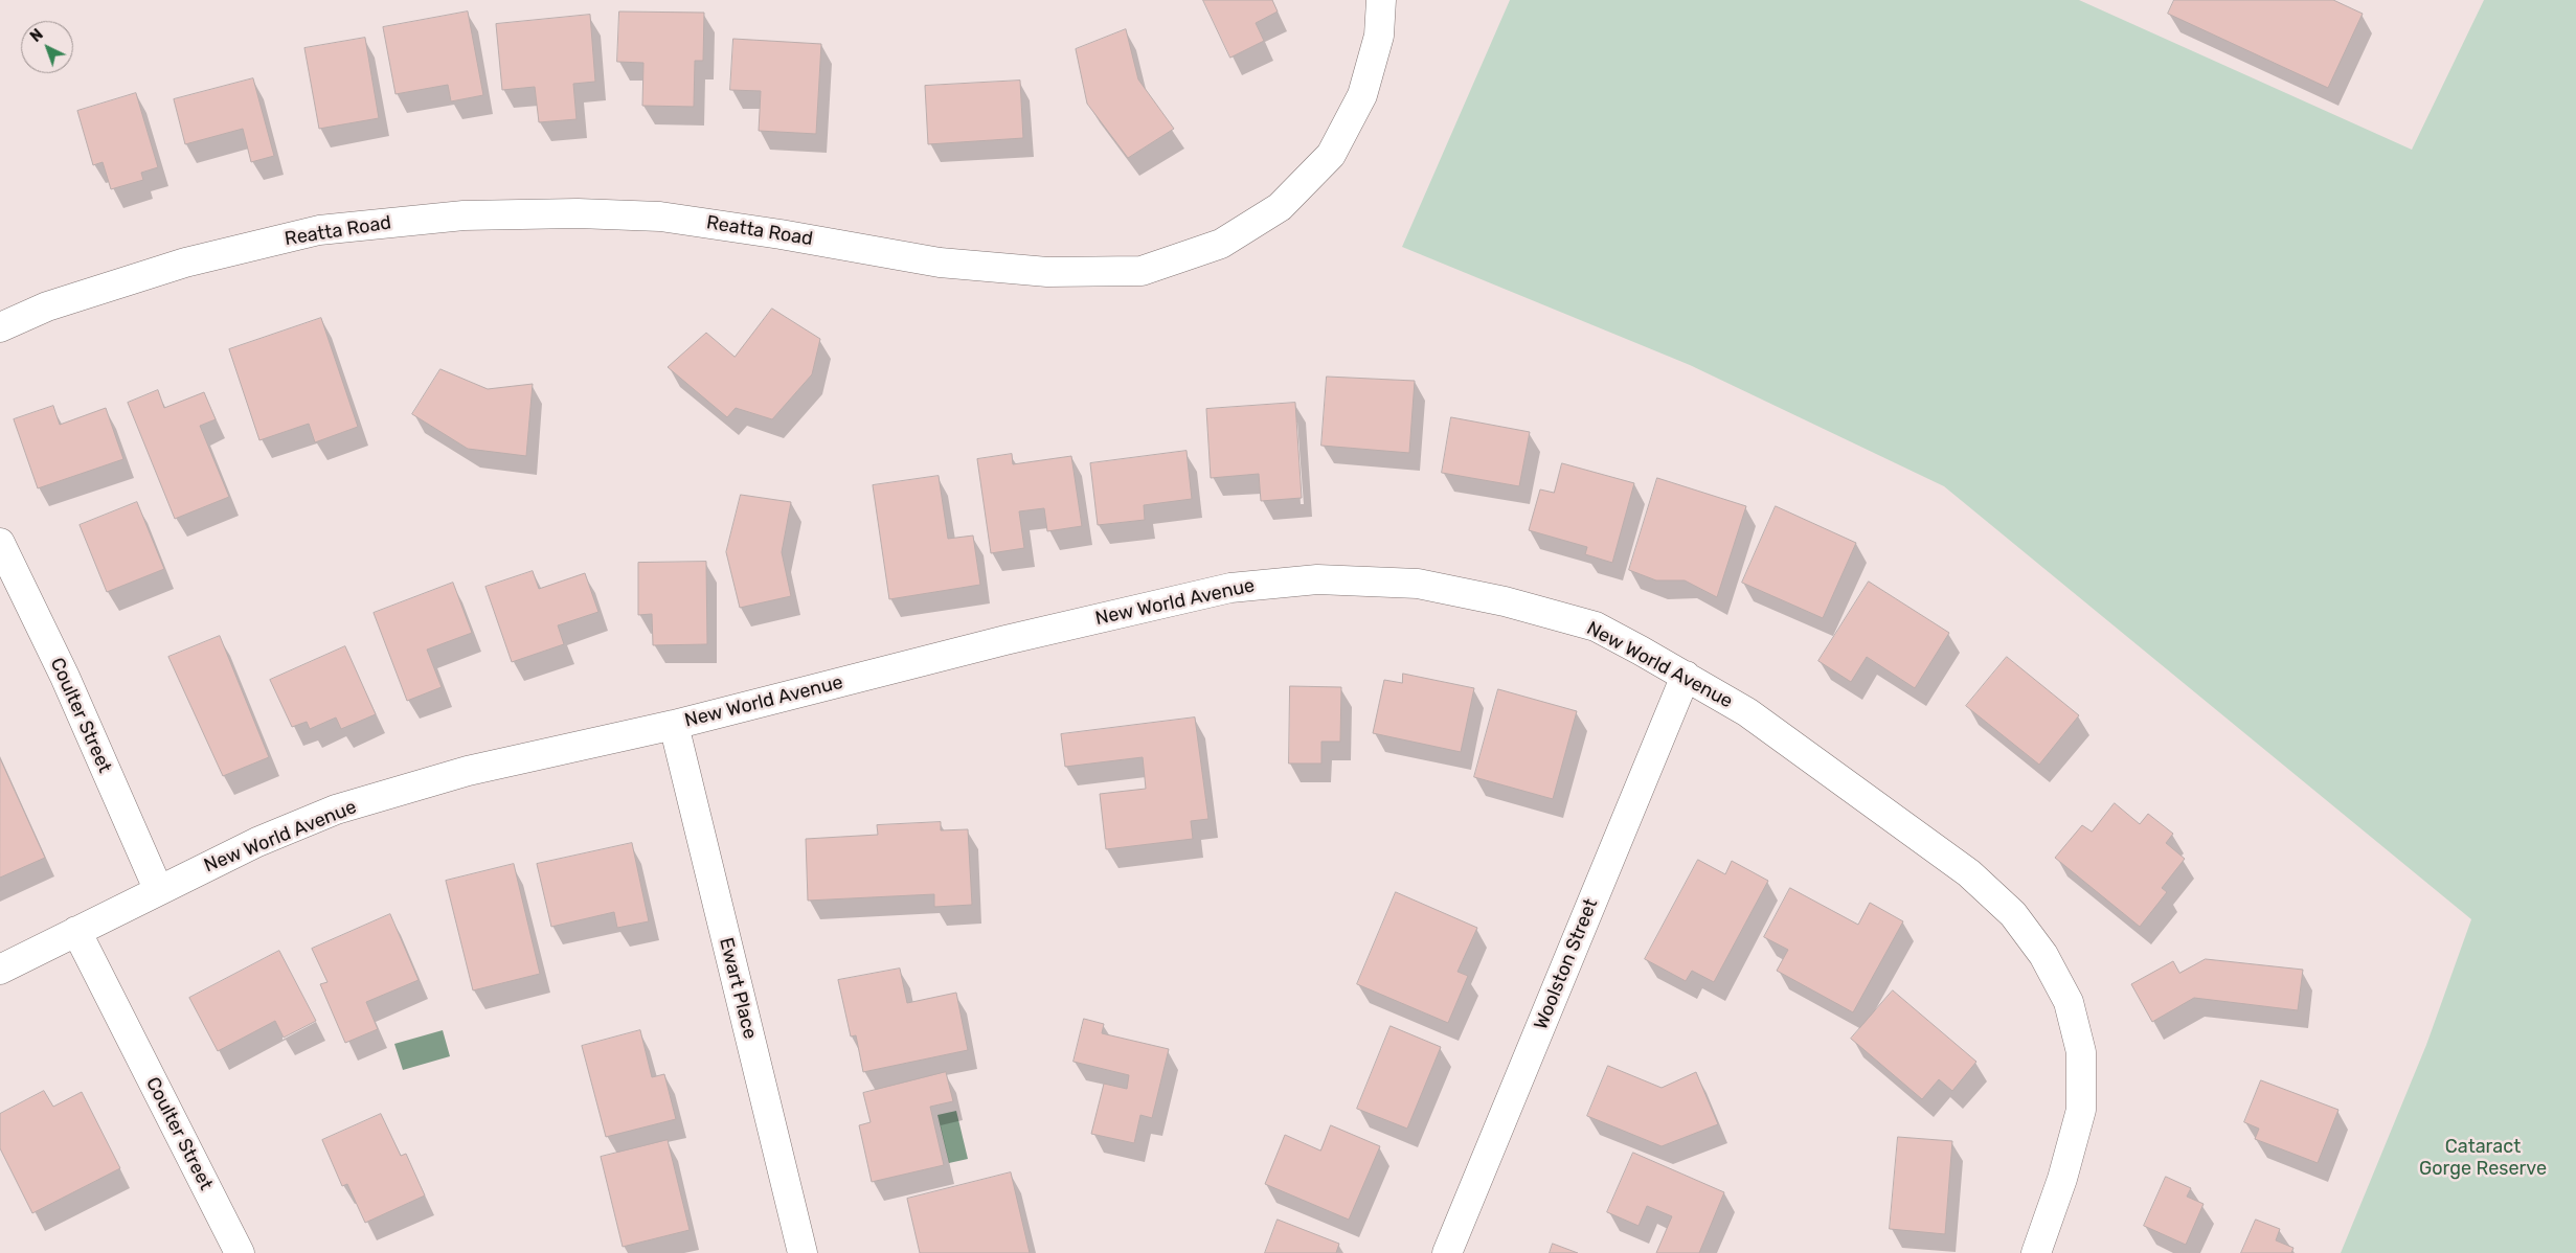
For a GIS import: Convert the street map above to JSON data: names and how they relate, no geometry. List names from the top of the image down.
{
  "streets": {
    "street": [
      "Reatta Road",
      "New World Avenue",
      "Coulter Street",
      "Woolston Street",
      "Ewart Place"
    ]
  },
  "crossings": [
    ["New World Avenue", "Coulter Street"],
    ["New World Avenue", "Woolston Street"],
    ["New World Avenue", "Ewart Place"]
  ],
  "parks": ["Cataract Gorge Reserve"],
  "north": "top left"
}
